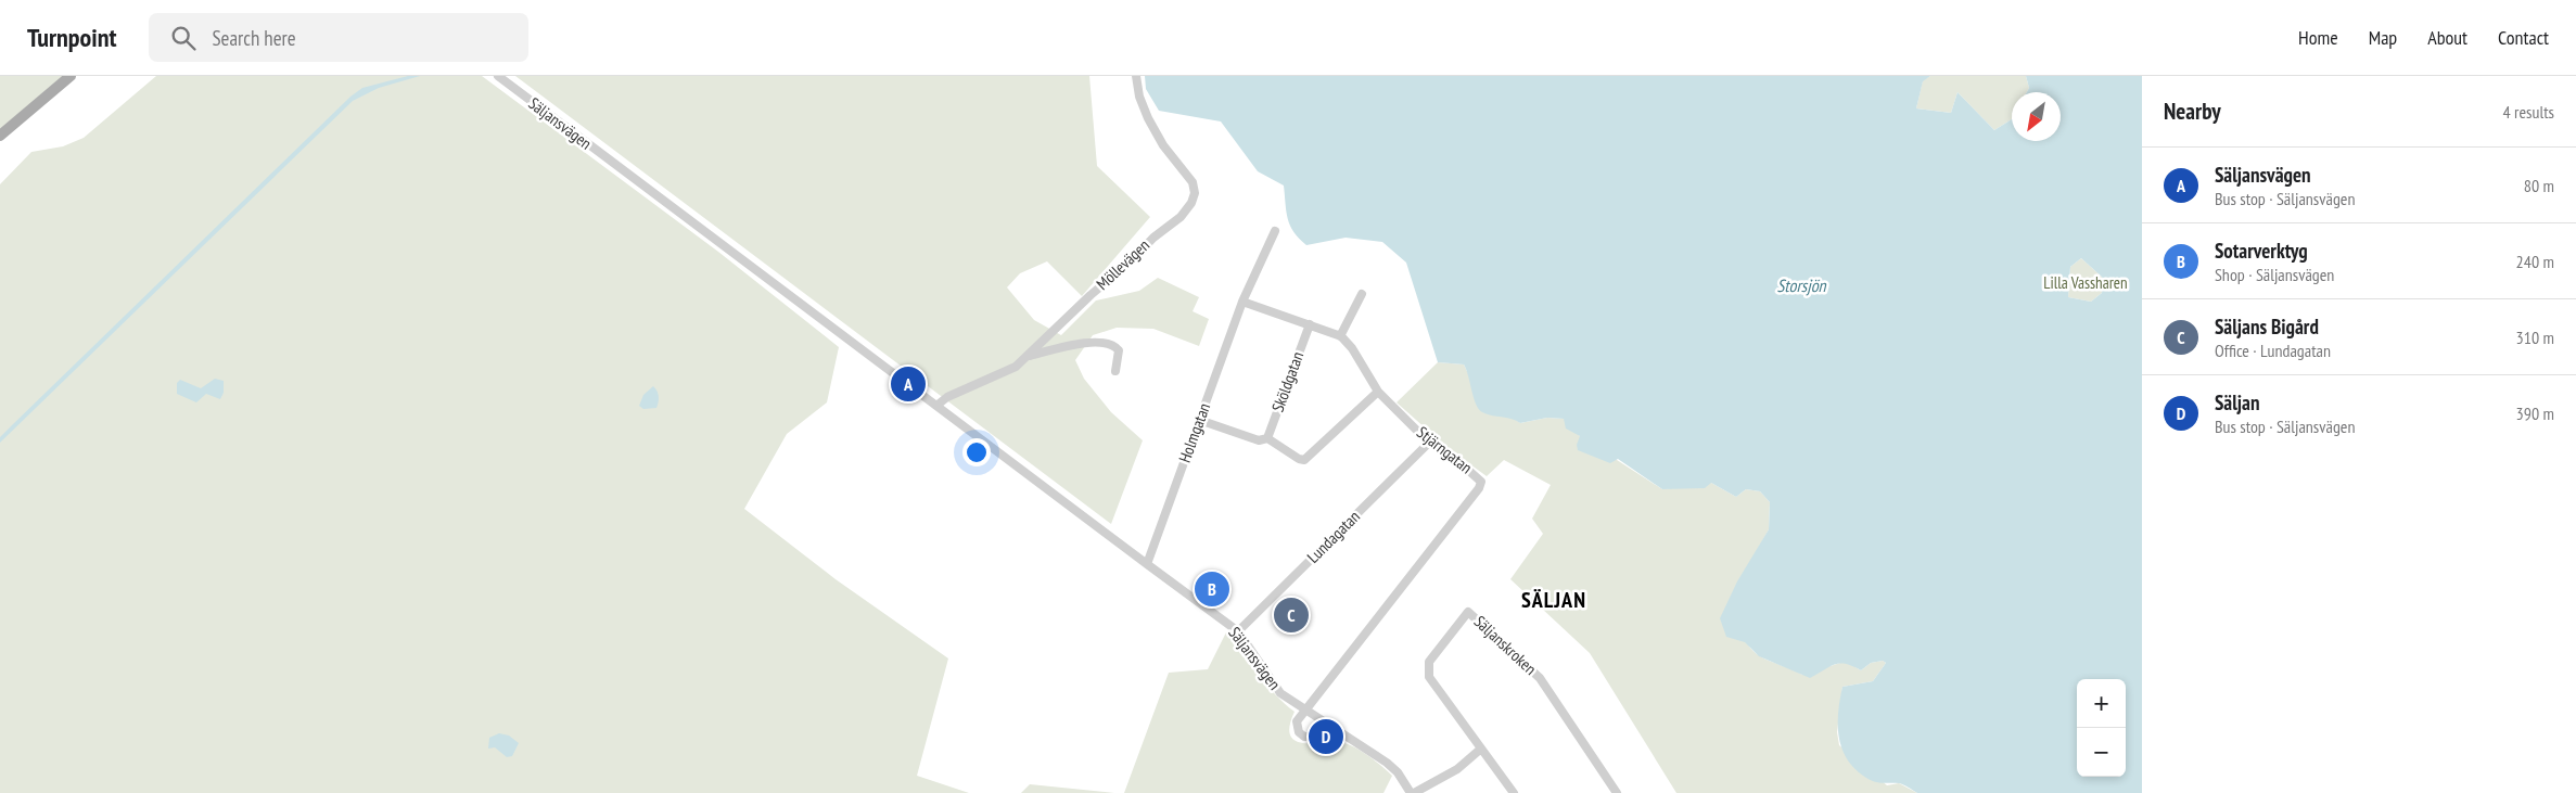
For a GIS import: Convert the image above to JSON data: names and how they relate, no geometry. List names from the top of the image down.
{
  "streets": {
    "street": [
      "Säljansvägen",
      "Möllevägen",
      "Sköldgatan",
      "Holmgatan",
      "Stjärngatan",
      "Lundagatan",
      "Säljanskroken"
    ]
  },
  "crossings": [
    ["Säljansvägen", "Möllevägen"],
    ["Säljansvägen", "Holmgatan"],
    ["Säljansvägen", "Stjärngatan"],
    ["Säljansvägen", "Lundagatan"],
    ["Sköldgatan", "Stjärngatan"],
    ["Holmgatan", "Stjärngatan"],
    ["Stjärngatan", "Lundagatan"]
  ],
  "districts": ["SÄLJAN"],
  "water": ["Storsjön"],
  "parks": ["Lilla Vassharen"],
  "north": "bottom left",
  "page": {
    "header": "Turnpoint",
    "search": "Search here",
    "nav": [
      "Home",
      "Map",
      "About",
      "Contact"
    ],
    "heading": ["Nearby", "4 results"],
    "list": [
      {
        "mark": "A",
        "name": "Säljansvägen",
        "note": "Bus stop · Säljansvägen",
        "value": "80 m"
      },
      {
        "mark": "B",
        "name": "Sotarverktyg",
        "note": "Shop · Säljansvägen",
        "value": "240 m"
      },
      {
        "mark": "C",
        "name": "Säljans Bigård",
        "note": "Office · Lundagatan",
        "value": "310 m"
      },
      {
        "mark": "D",
        "name": "Säljan",
        "note": "Bus stop · Säljansvägen",
        "value": "390 m"
      }
    ],
    "pins": [
      "A",
      "B",
      "C",
      "D"
    ],
    "map_buttons": ["+", "−"]
  }
}
